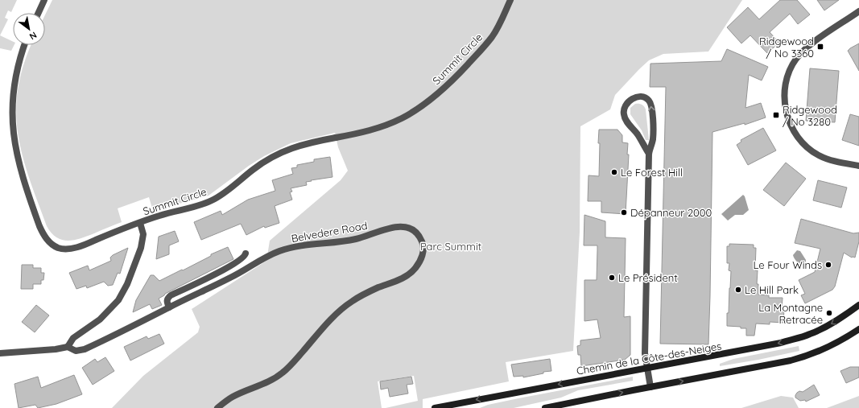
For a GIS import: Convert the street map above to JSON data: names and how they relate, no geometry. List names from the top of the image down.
{
  "streets": {
    "main road": ["Chemin de la Côte-des-Neiges"],
    "street": ["Summit Circle", "Belvedere Road"]
  },
  "parks": ["Parc Summit"],
  "places": {
    "transit": ["Ridgewood / No 3360", "Ridgewood / No 3280"],
    "other": [
      "Le Forest Hill",
      "Dépanneur 2000",
      "Le Four Winds",
      "Le Président",
      "Le Hill Park",
      "La Montagne Retracée"
    ]
  },
  "north": "bottom right"
}
